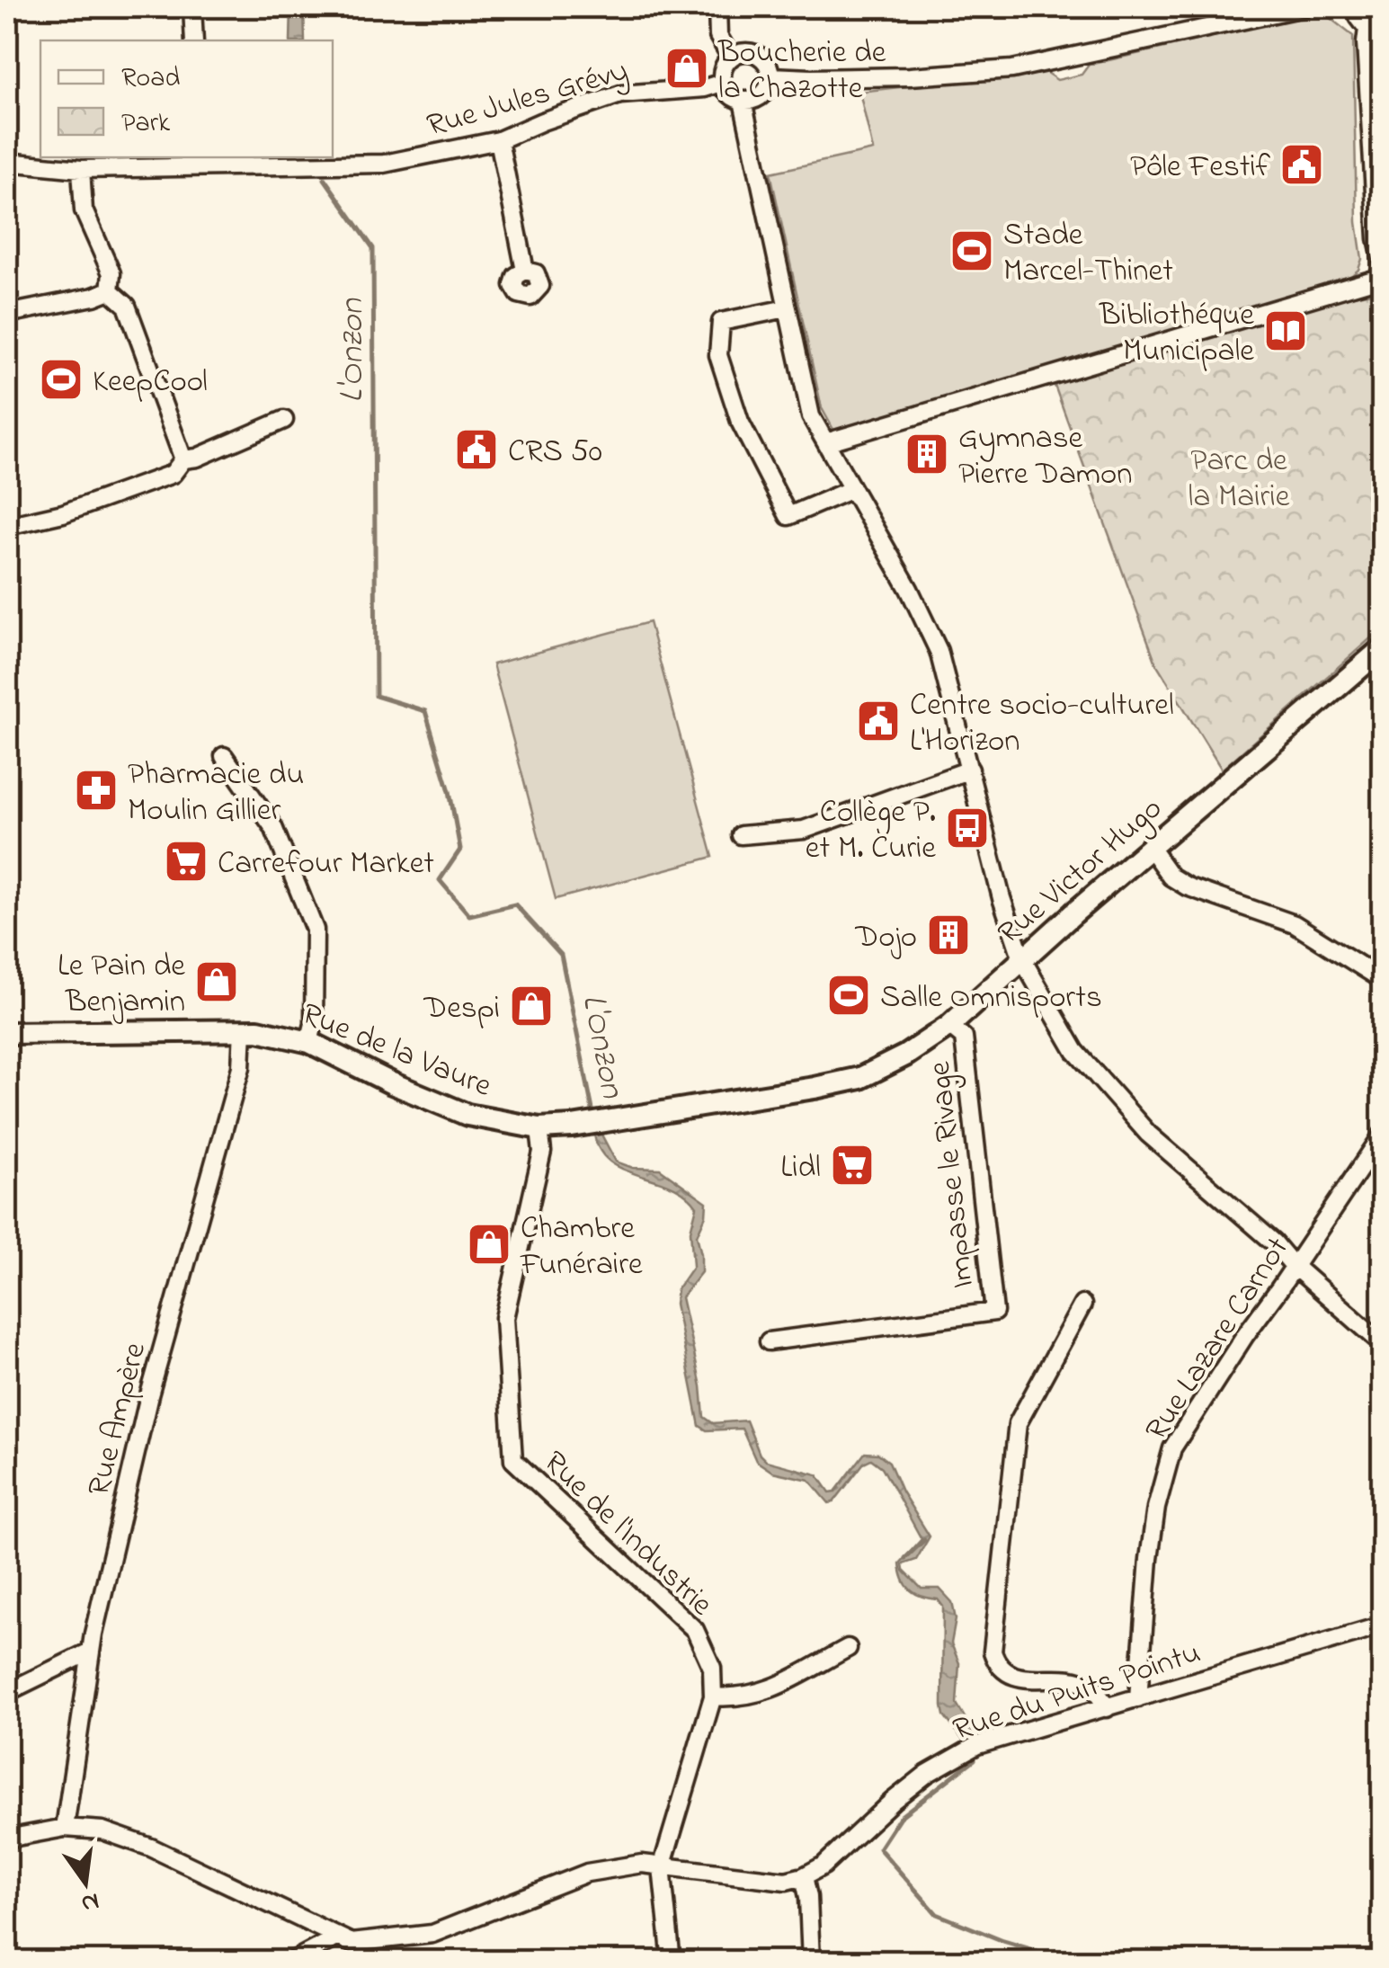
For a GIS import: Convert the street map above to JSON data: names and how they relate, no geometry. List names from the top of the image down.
{
  "streets": {
    "main road": ["Rue Victor Hugo", "Rue de la Vaure"],
    "street": [
      "Rue Jules Grévy",
      "Impasse le Rivage",
      "Rue Lazare Carnot",
      "Rue Ampère",
      "Rue de l'Industrie",
      "Rue du Puits Pointu"
    ]
  },
  "crossings": [
    ["Rue Victor Hugo", "Rue de la Vaure"],
    ["Rue Victor Hugo", "Impasse le Rivage"],
    ["Rue de la Vaure", "Rue Ampère"],
    ["Rue de la Vaure", "Rue de l'Industrie"],
    ["Rue Lazare Carnot", "Rue du Puits Pointu"]
  ],
  "water": ["L'Onzon"],
  "parks": ["Parc de la Mairie"],
  "places": {
    "shop": [
      "Boucherie de la Chazotte",
      "Le Pain de Benjamin",
      "Despi",
      "Chambre Funéraire"
    ],
    "public building": ["Pôle Festif", "CRS 50", "Centre socio-culturel L'Horizon"],
    "sports": ["Stade Marcel-Thinet", "KeepCool", "Salle Omnisports"],
    "library": ["Bibliothéque Municipale"],
    "building": ["Gymnase Pierre Damon", "Dojo"],
    "pharmacy": ["Pharmacie du Moulin Gillier"],
    "bus stop": ["Collège P. et M. Curie"],
    "supermarket": ["Carrefour Market", "Lidl"]
  },
  "legend": ["Road", "Park"],
  "north": "bottom"
}
